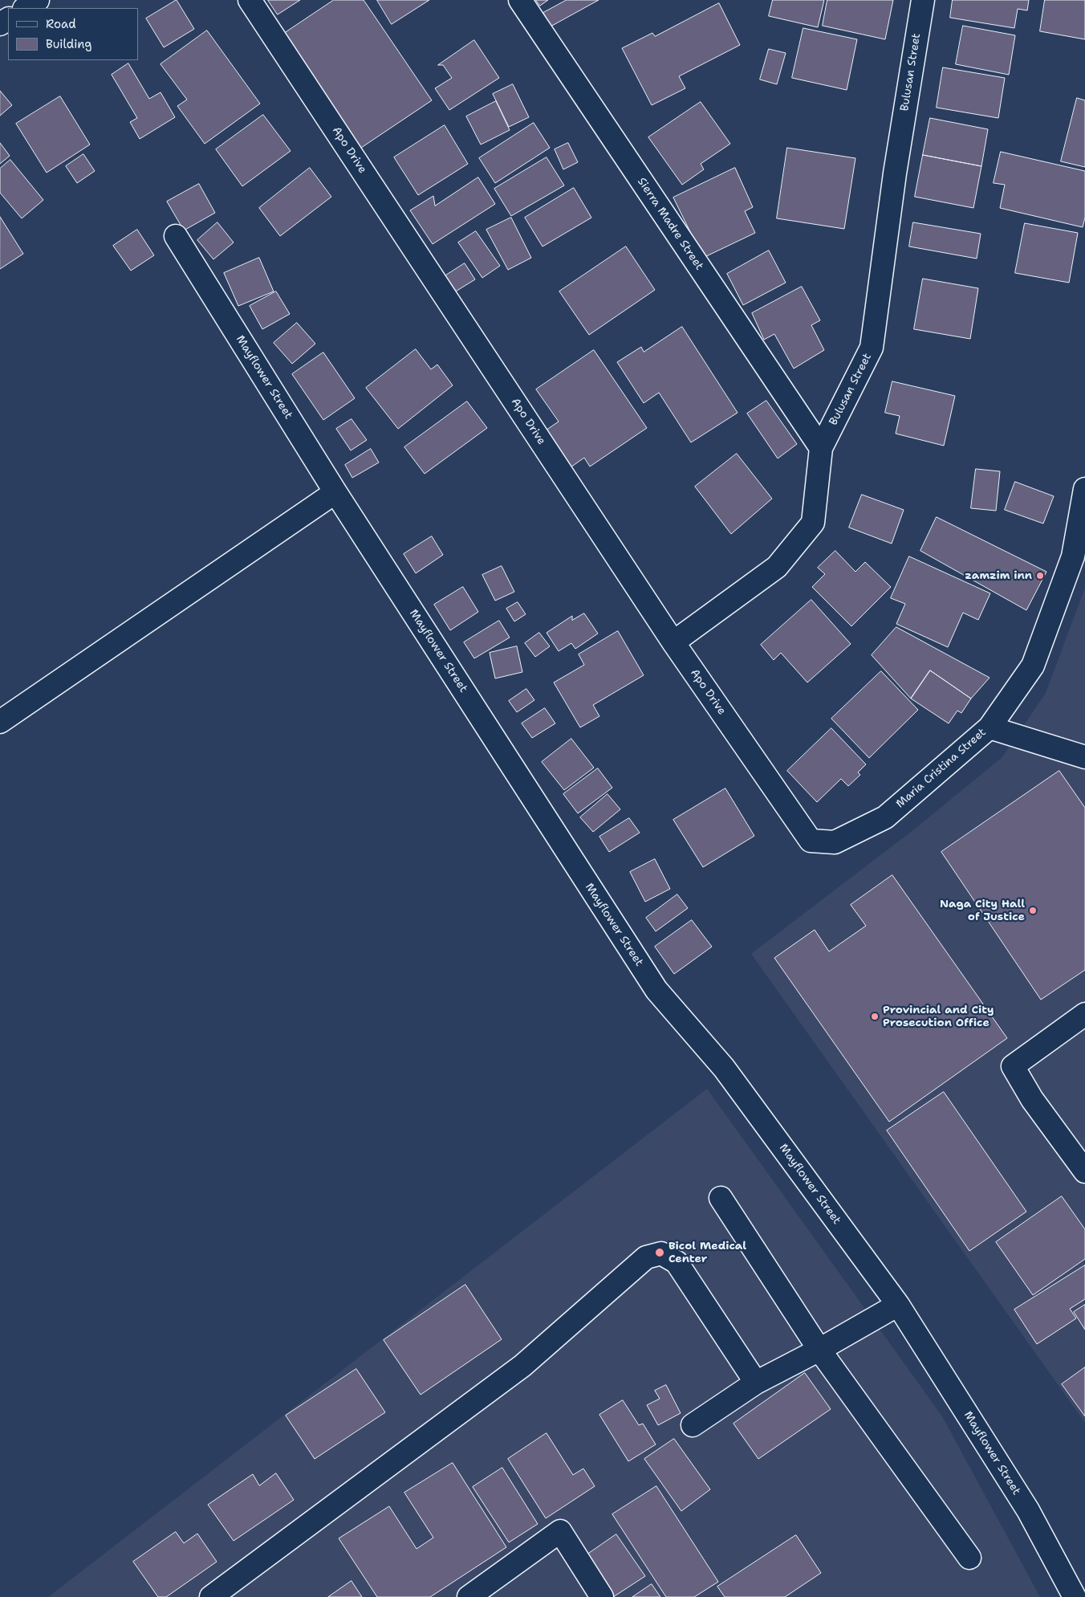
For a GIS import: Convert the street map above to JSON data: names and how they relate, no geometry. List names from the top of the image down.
{
  "streets": {
    "street": [
      "Bulusan Street",
      "Apo Drive",
      "Sierra Madre Street",
      "Mayflower Street",
      "Maria Cristina Street"
    ]
  },
  "crossings": [
    ["Bulusan Street", "Apo Drive"],
    ["Bulusan Street", "Sierra Madre Street"],
    ["Apo Drive", "Maria Cristina Street"]
  ],
  "places": [
    "zamzim inn",
    "Naga City Hall of Justice",
    "Provincial and City Prosecution Office",
    "Bicol Medical Center"
  ],
  "legend": ["Road", "Building"]
}
